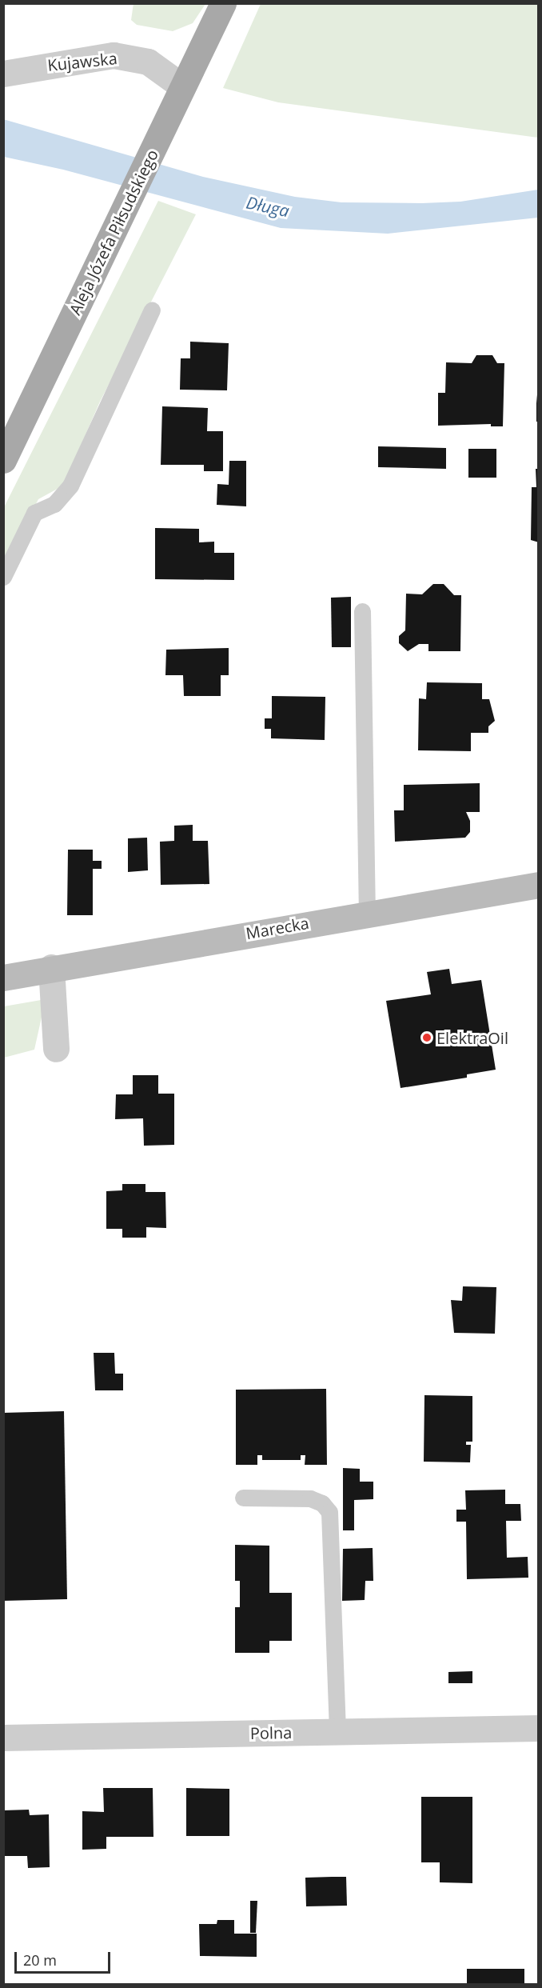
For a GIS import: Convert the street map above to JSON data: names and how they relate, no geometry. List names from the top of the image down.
{
  "streets": {
    "main road": ["Aleja Józefa Piłsudskiego"],
    "street": ["Kujawska", "Marecka", "Polna"]
  },
  "crossings": [
    ["Kujawska", "Aleja Józefa Piłsudskiego"]
  ],
  "water": ["Długa"],
  "places": ["ElektraOil"],
  "scale_bar": "20 m"
}
